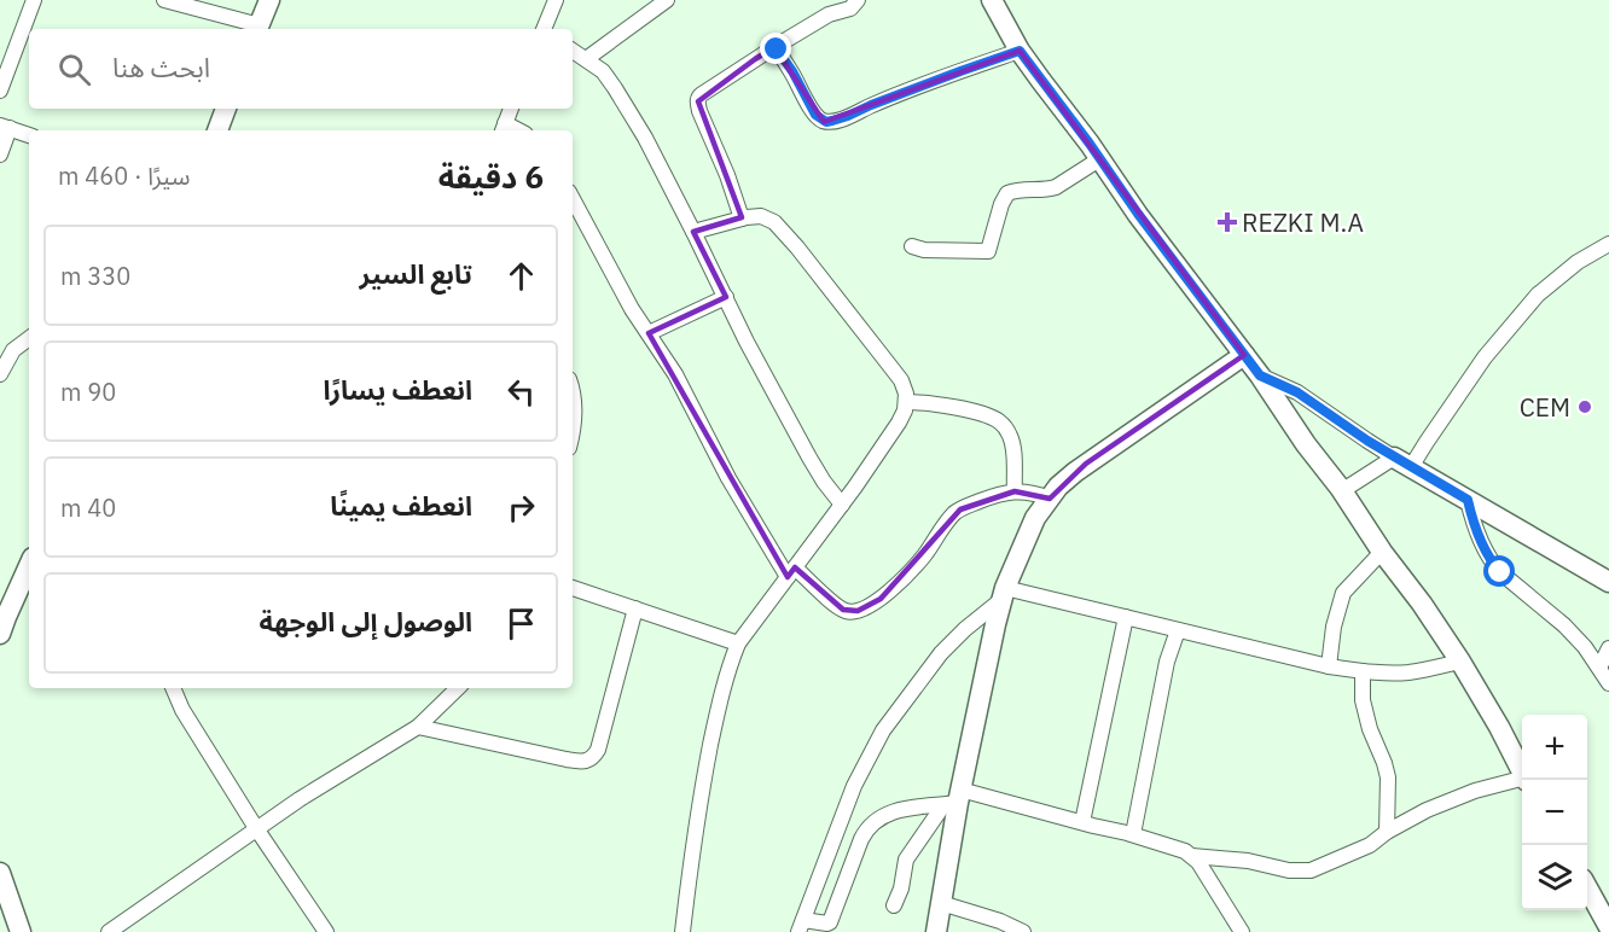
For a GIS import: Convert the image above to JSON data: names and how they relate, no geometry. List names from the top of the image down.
{
  "places": {
    "health": ["REZKI M.A"],
    "other": ["CEM"]
  },
  "page": {
    "search": "ابحث هنا",
    "heading": ["6 دقيقة", "سيرًا · 460 m"],
    "list": [
      ["تابع السير", "330 m"],
      ["انعطف يسارًا", "90 m"],
      ["انعطف يمينًا", "40 m"],
      "الوصول إلى الوجهة"
    ],
    "map_buttons": ["+", "−"]
  }
}
